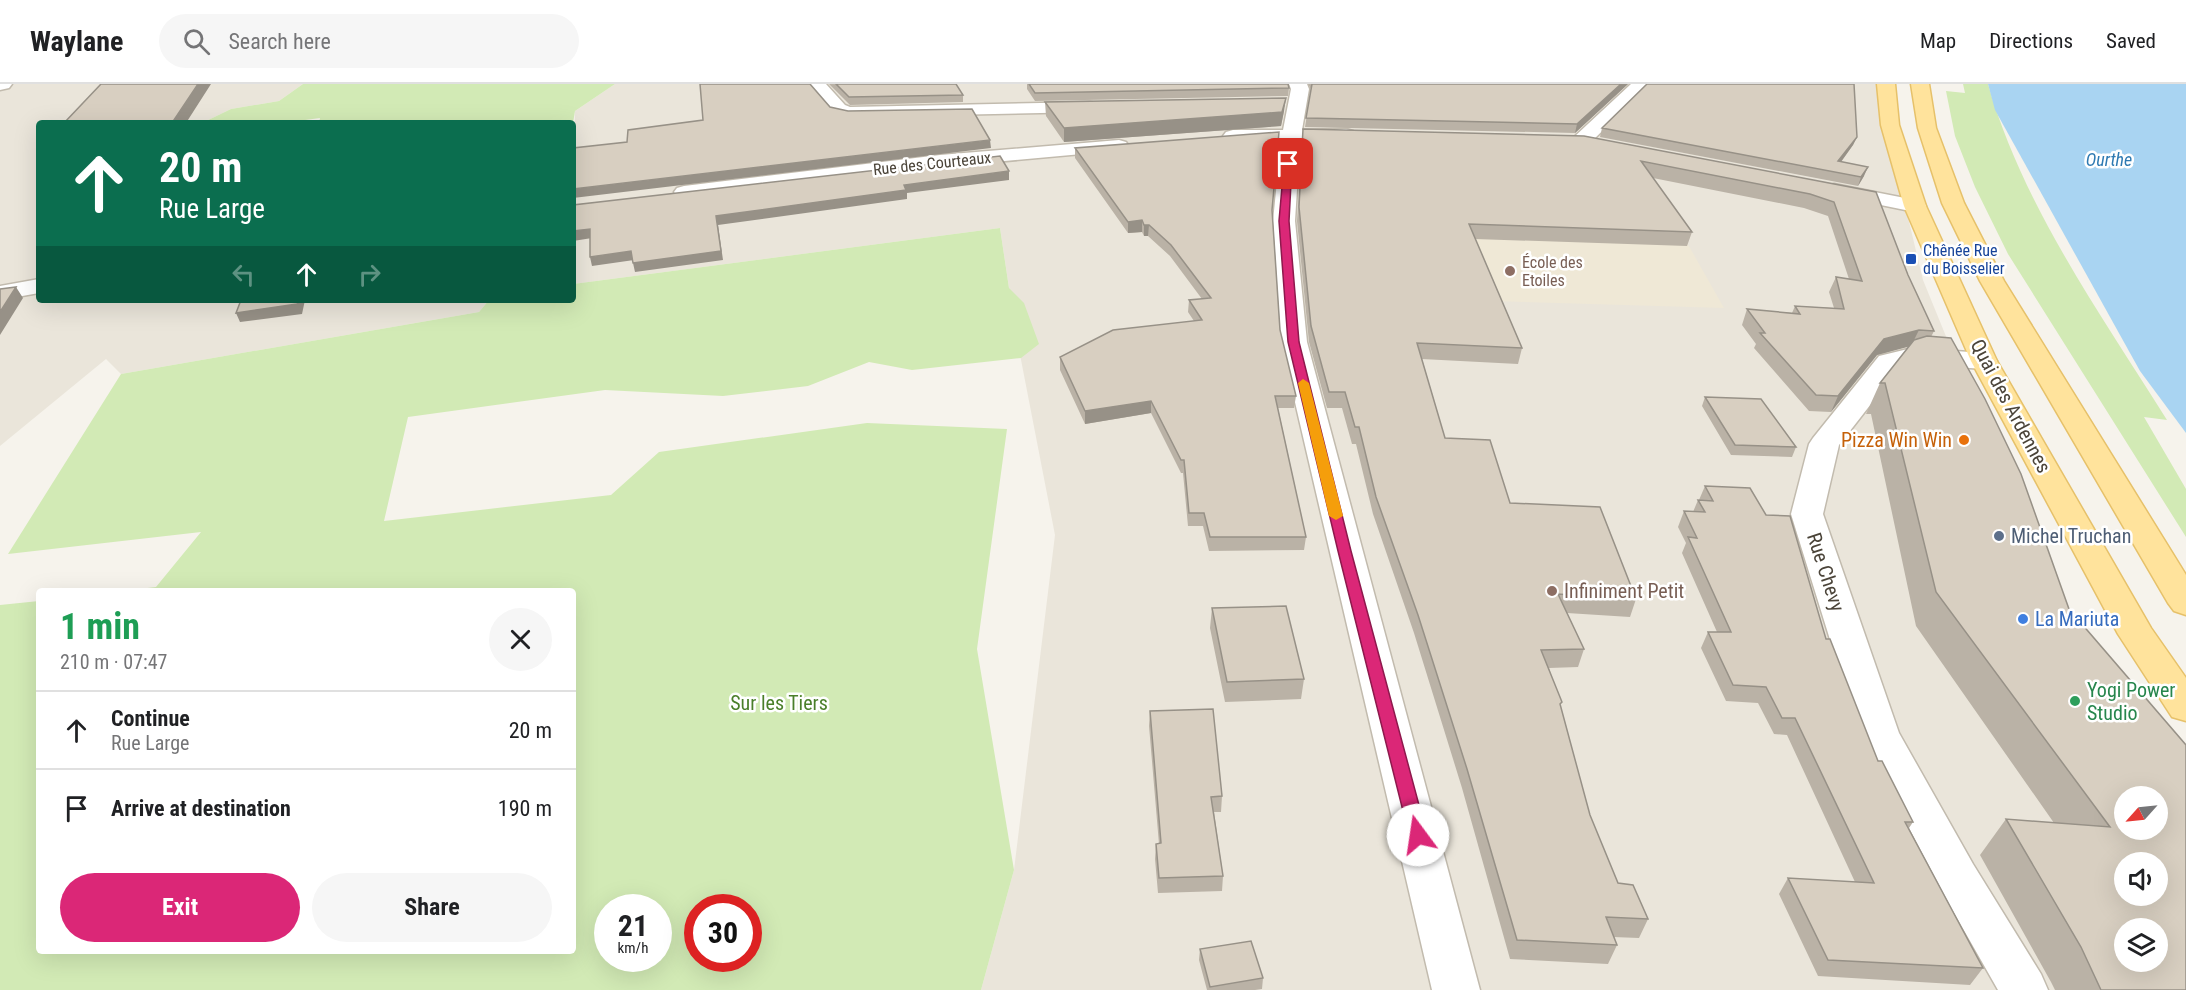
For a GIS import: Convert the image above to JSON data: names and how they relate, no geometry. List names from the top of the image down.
{
  "streets": {
    "main road": ["Quai des Ardennes"],
    "street": ["Rue des Courteaux", "Rue Chevy"]
  },
  "crossings": [
    ["Quai des Ardennes", "Rue Chevy"]
  ],
  "water": ["Ourthe"],
  "parks": ["Sur les Tiers"],
  "places": {
    "transit": ["Chênée Rue du Boisselier"],
    "other": [
      "École des Etoiles",
      "Pizza Win Win",
      "Michel Truchan",
      "Infiniment Petit",
      "La Mariuta",
      "Yogi Power Studio"
    ]
  },
  "north": "bottom left",
  "page": {
    "header": "Waylane",
    "search": "Search here",
    "nav": ["Map", "Directions", "Saved"],
    "turn": ["20 m", "Rue Large"],
    "heading": ["1 min", "210 m · 07:47"],
    "list": [
      {
        "name": "Continue",
        "note": "Rue Large",
        "value": "20 m"
      },
      {
        "name": "Arrive at destination",
        "value": "190 m"
      }
    ],
    "buttons": ["Exit", "Share"],
    "speed": "21 km/h",
    "limit": "30"
  }
}
